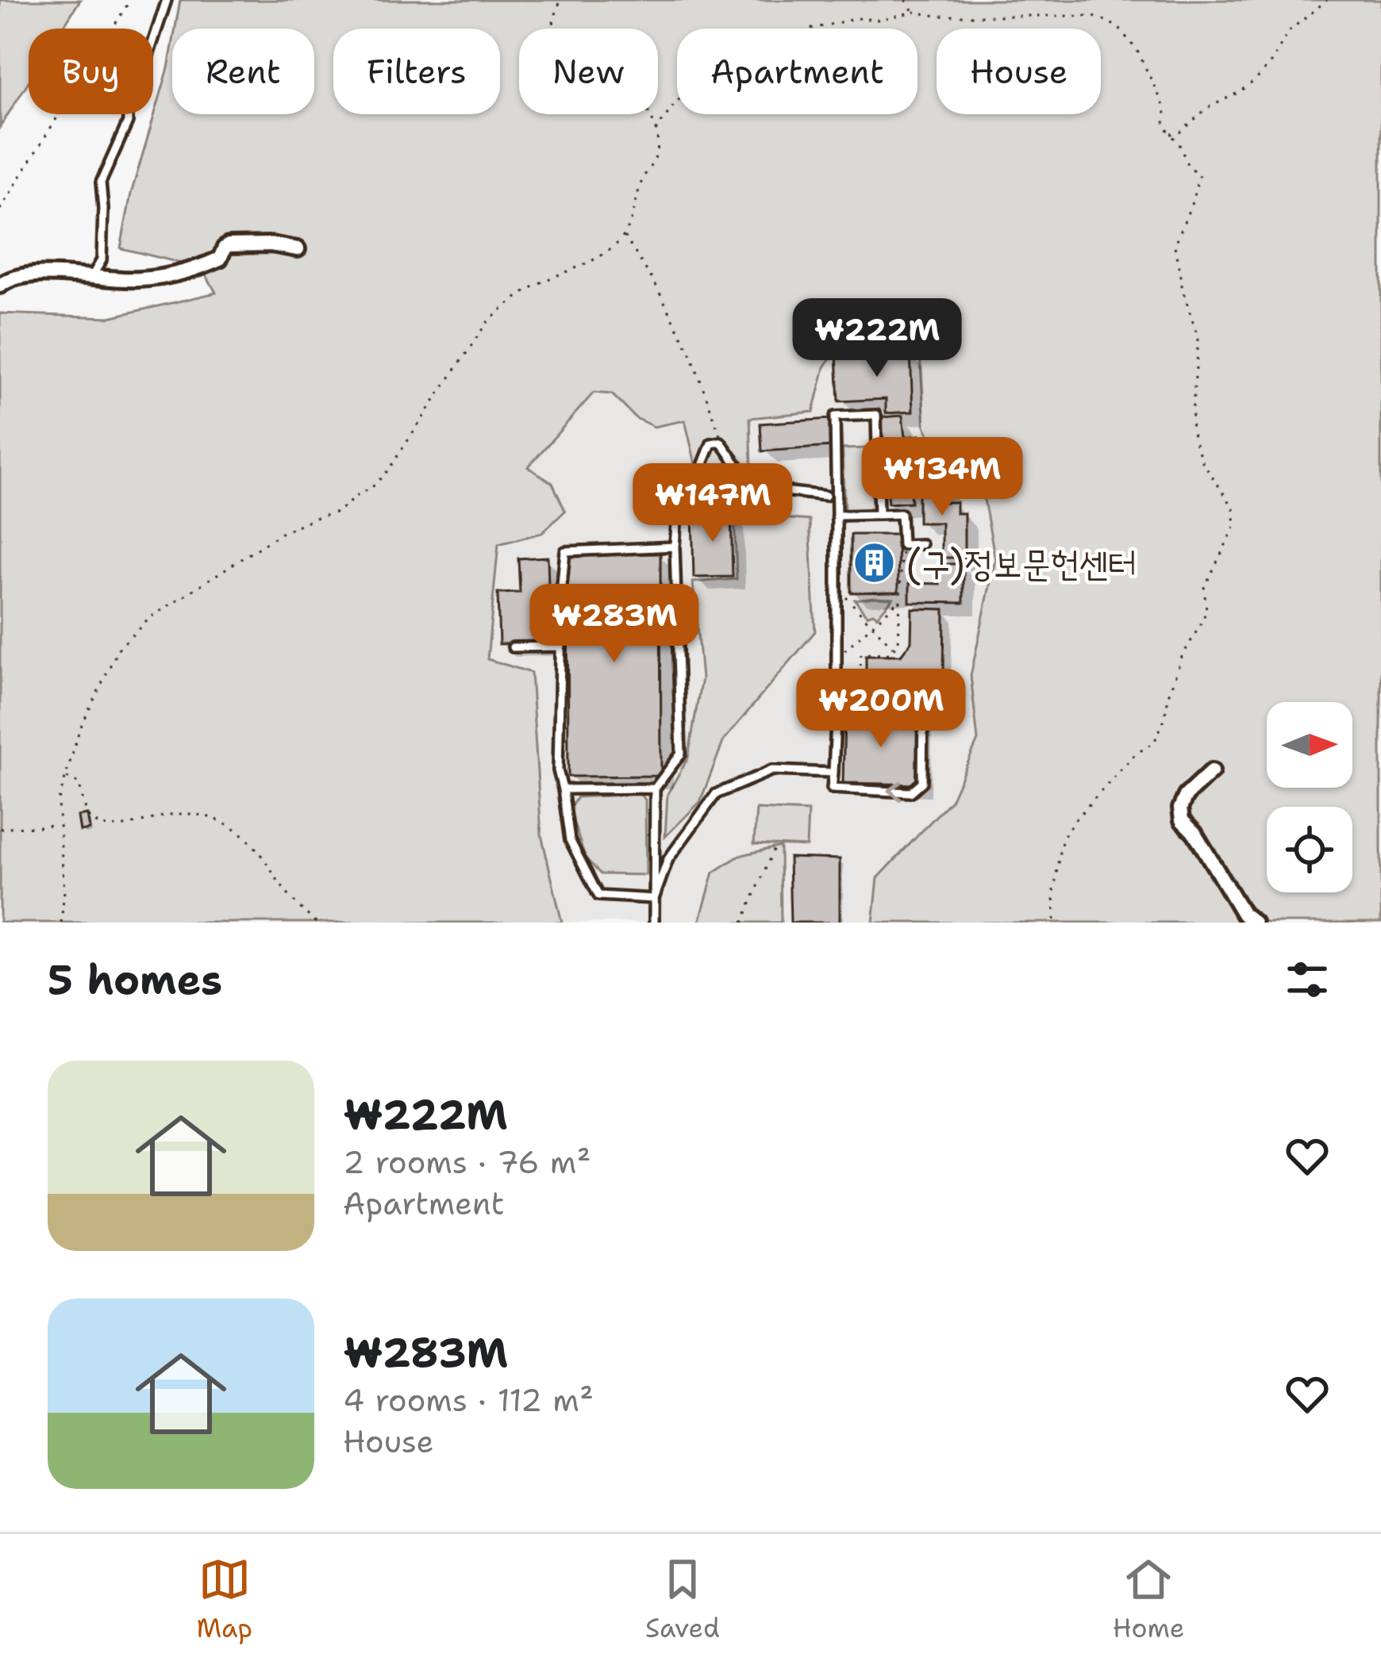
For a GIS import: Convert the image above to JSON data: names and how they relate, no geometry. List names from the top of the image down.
{
  "places": {
    "building": ["(구)정보문헌센터"]
  },
  "north": "right",
  "page": {
    "chip": [
      "Buy",
      "Rent",
      "Filters",
      "New",
      "Apartment",
      "House"
    ],
    "price": [
      "₩222M",
      "₩134M",
      "₩147M",
      "₩283M",
      "₩200M"
    ],
    "heading": "5 homes",
    "list": [
      {
        "name": "₩222M",
        "note": "2 rooms · 76 m² · Apartment"
      },
      {
        "name": "₩283M",
        "note": "4 rooms · 112 m² · House"
      }
    ],
    "tabs": ["Map", "Saved", "Home"]
  }
}
